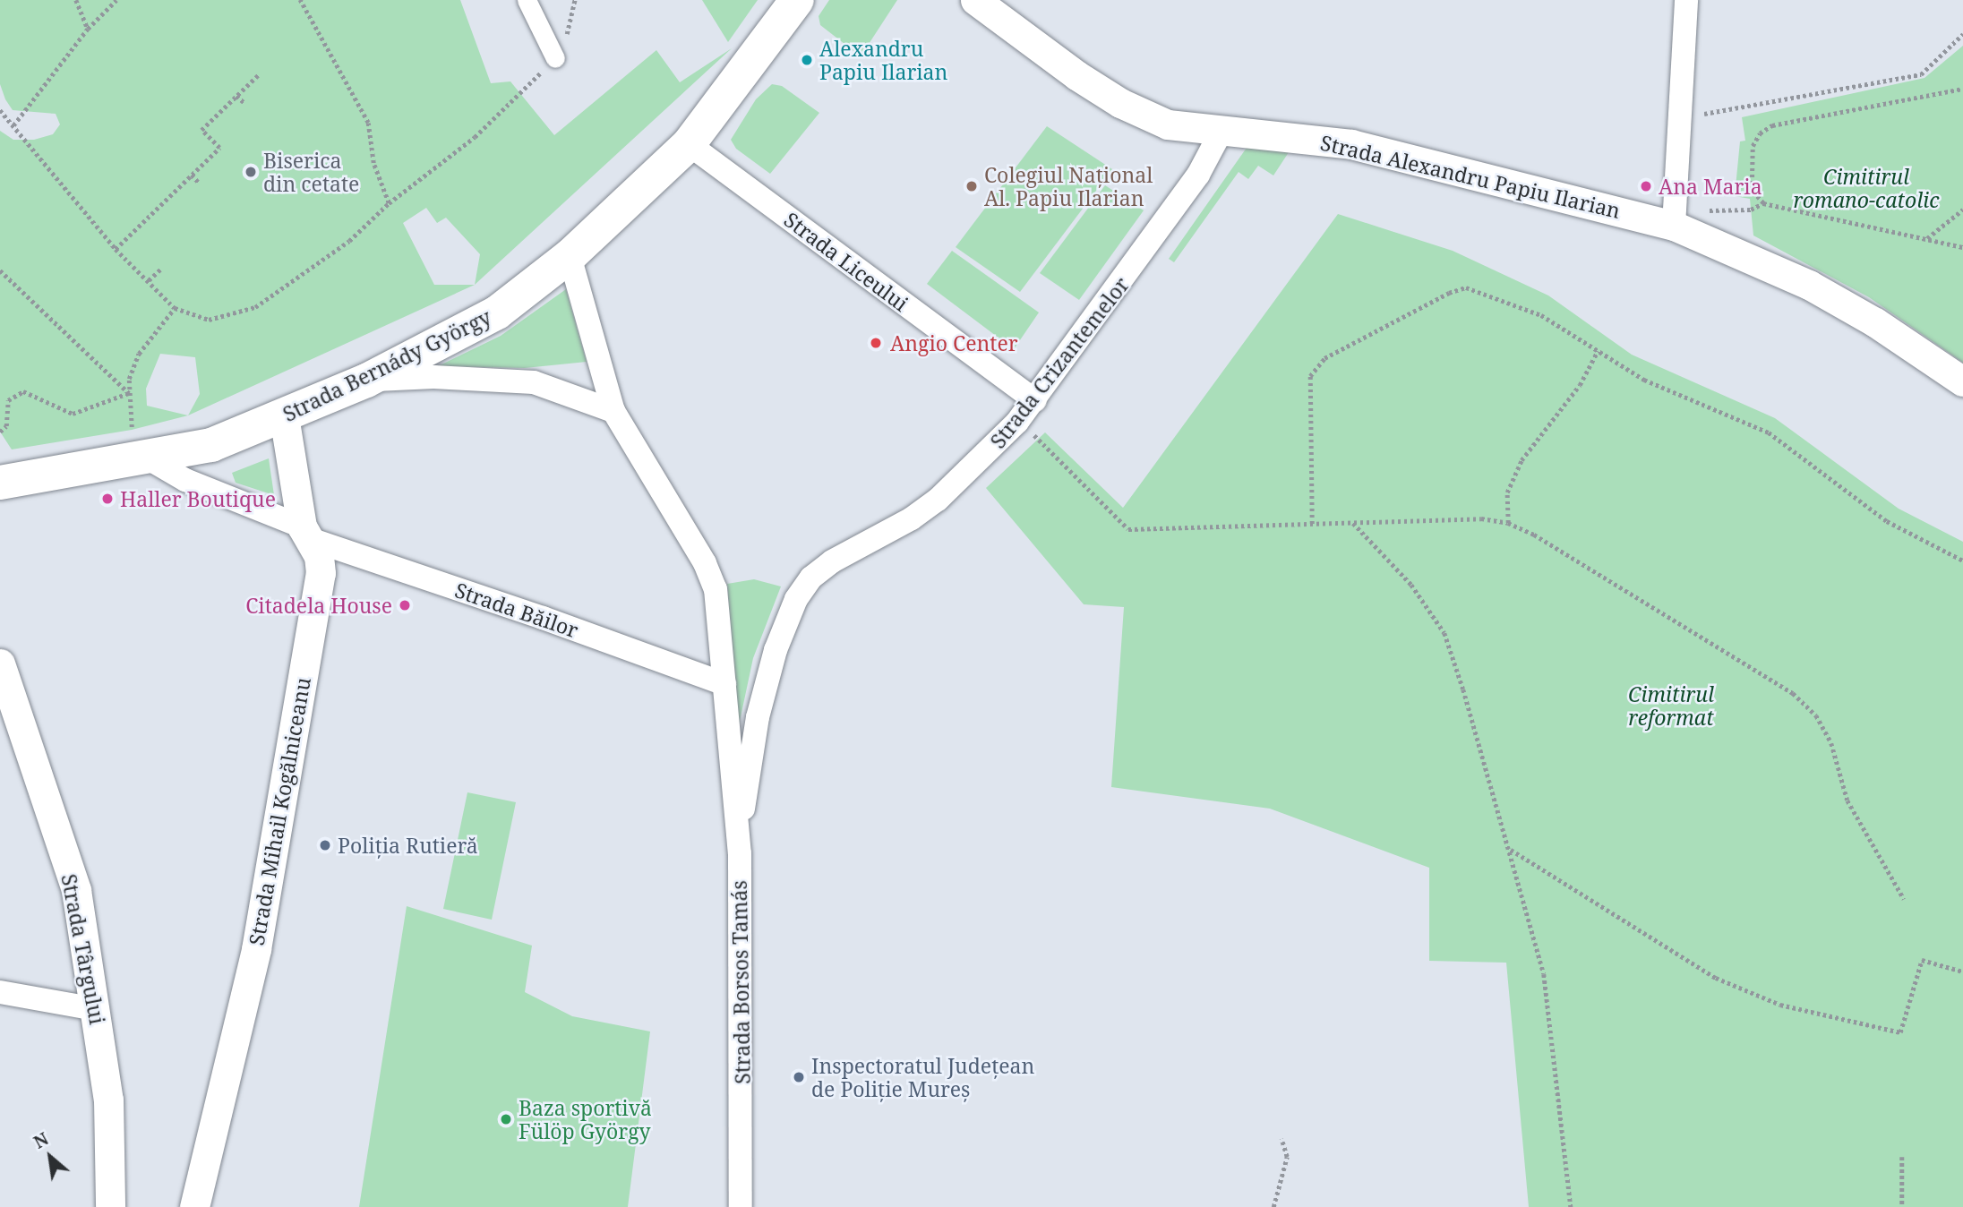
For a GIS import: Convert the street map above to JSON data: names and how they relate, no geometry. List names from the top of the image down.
{
  "streets": {
    "main road": ["Strada Bernády György"],
    "street": [
      "Strada Alexandru Papiu Ilarian",
      "Strada Liceului",
      "Strada Crizantemelor",
      "Strada Băilor",
      "Strada Mihail Kogălniceanu",
      "Strada Târgului",
      "Strada Borsos Tamás"
    ]
  },
  "crossings": [
    ["Strada Alexandru Papiu Ilarian", "Strada Crizantemelor"],
    ["Strada Liceului", "Strada Crizantemelor"],
    ["Strada Liceului", "Strada Bernády György"],
    ["Strada Crizantemelor", "Strada Borsos Tamás"],
    ["Strada Bernády György", "Strada Băilor"],
    ["Strada Bernády György", "Strada Mihail Kogălniceanu"],
    ["Strada Bernády György", "Strada Borsos Tamás"],
    ["Strada Băilor", "Strada Mihail Kogălniceanu"],
    ["Strada Băilor", "Strada Borsos Tamás"]
  ],
  "parks": ["Cimitirul romano-catolic", "Cimitirul reformat"],
  "places": [
    "Alexandru Papiu Ilarian",
    "Biserica din cetate",
    "Colegiul Național Al. Papiu Ilarian",
    "Ana Maria",
    "Angio Center",
    "Haller Boutique",
    "Citadela House",
    "Poliția Rutieră",
    "Inspectoratul Județean de Poliție Mureș",
    "Baza sportivă Fülöp György"
  ],
  "north": "top left"
}
